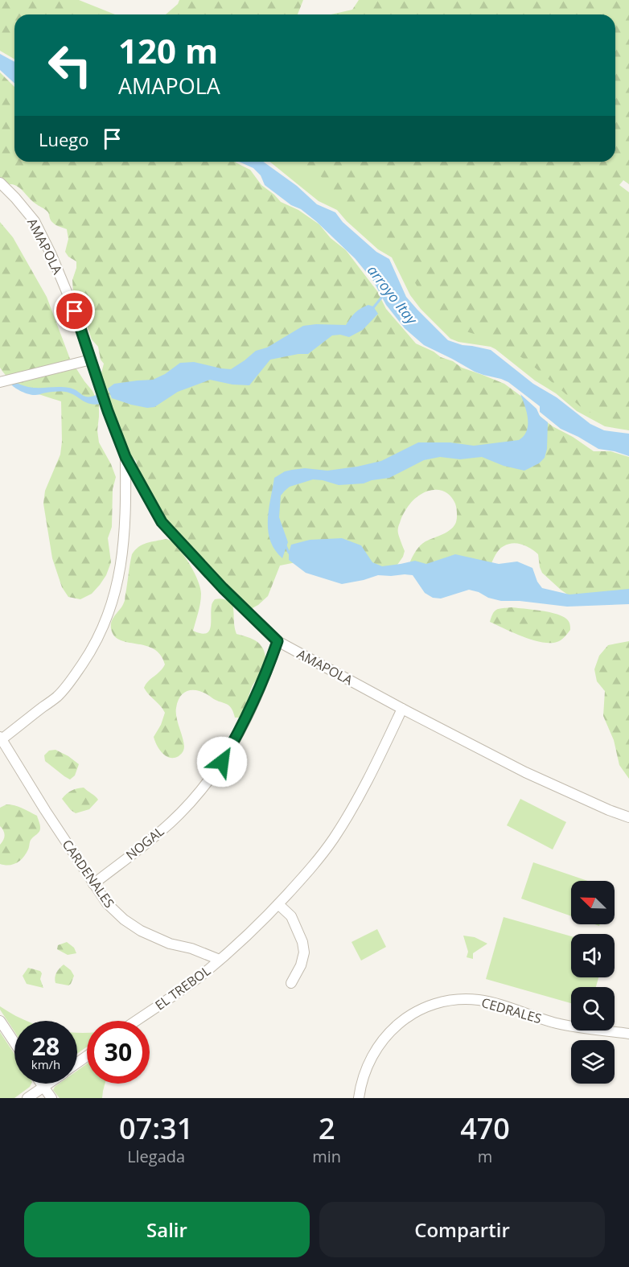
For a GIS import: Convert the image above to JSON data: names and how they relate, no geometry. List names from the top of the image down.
{
  "streets": {
    "street": [
      "AMAPOLA",
      "NOGAL",
      "CARDENALES",
      "EL TREBOL",
      "CEDRALES"
    ]
  },
  "crossings": [
    ["AMAPOLA", "NOGAL"],
    ["AMAPOLA", "EL TREBOL"],
    ["NOGAL", "CARDENALES"],
    ["CARDENALES", "EL TREBOL"]
  ],
  "water": ["arroyo Itay"],
  "north": "top left",
  "page": {
    "turn": ["120 m", "AMAPOLA"],
    "then": "Luego",
    "speed": "28 km/h",
    "limit": "30",
    "eta": [
      "07:31",
      "Llegada",
      "2",
      "min",
      "470",
      "m"
    ],
    "buttons": ["Salir", "Compartir"]
  }
}
